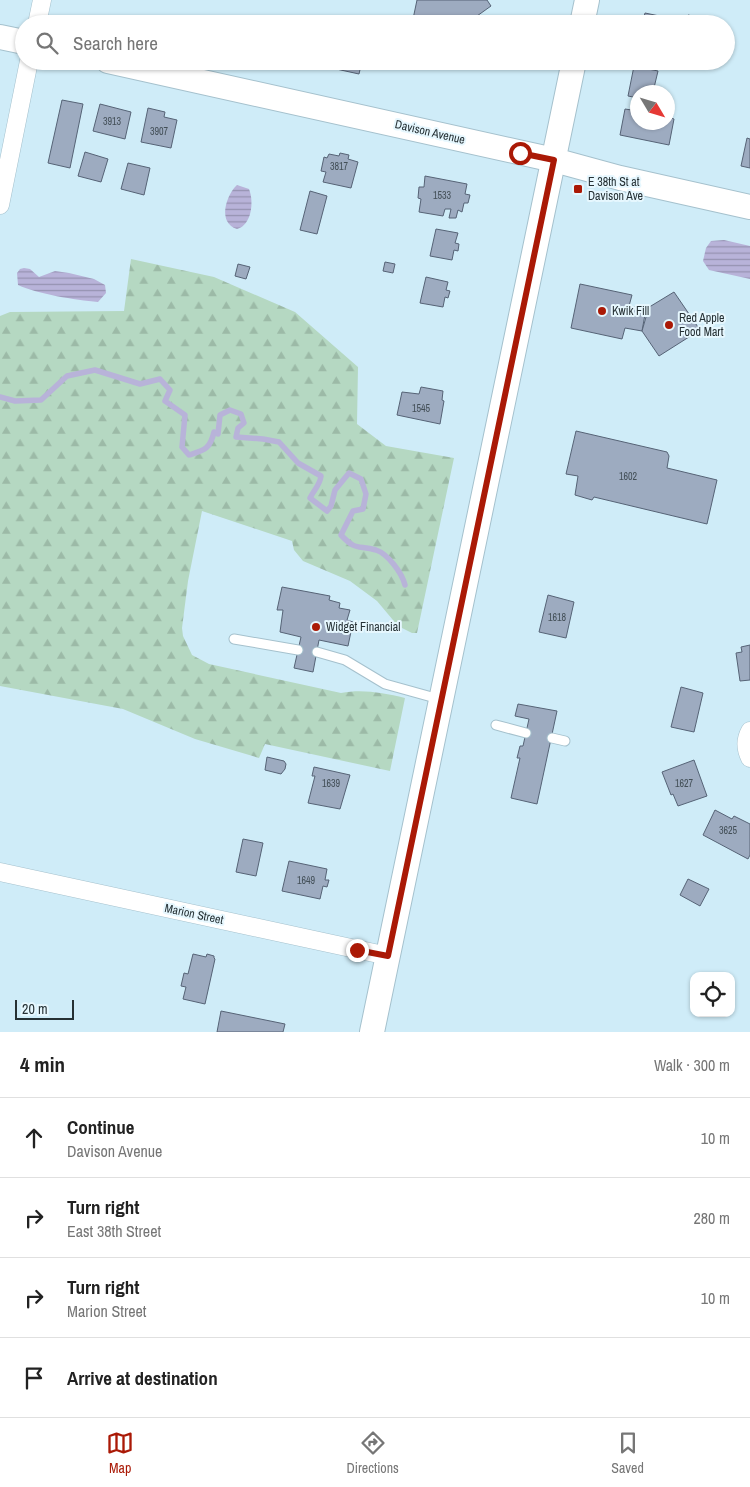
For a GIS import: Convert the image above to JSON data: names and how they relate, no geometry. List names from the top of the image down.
{
  "streets": {
    "main road": ["Davison Avenue"],
    "street": ["Marion Street"]
  },
  "places": {
    "transit": ["E 38th St at Davison Ave"],
    "other": ["Kwik Fill", "Red Apple Food Mart", "Widget Financial"]
  },
  "house_numbers": [
    "3913",
    "3907",
    "3817",
    "1533",
    "1545",
    "1602",
    "1618",
    "1639",
    "1627",
    "3625",
    "1649"
  ],
  "scale_bar": "20 m",
  "north": "bottom right",
  "page": {
    "search": "Search here",
    "scale": "20 m",
    "heading": ["4 min", "Walk · 300 m"],
    "list": [
      ["Continue", "Davison Avenue", "10 m"],
      ["Turn right", "East 38th Street", "280 m"],
      ["Turn right", "Marion Street", "10 m"],
      "Arrive at destination"
    ],
    "nav": ["Map", "Directions", "Saved"]
  }
}
